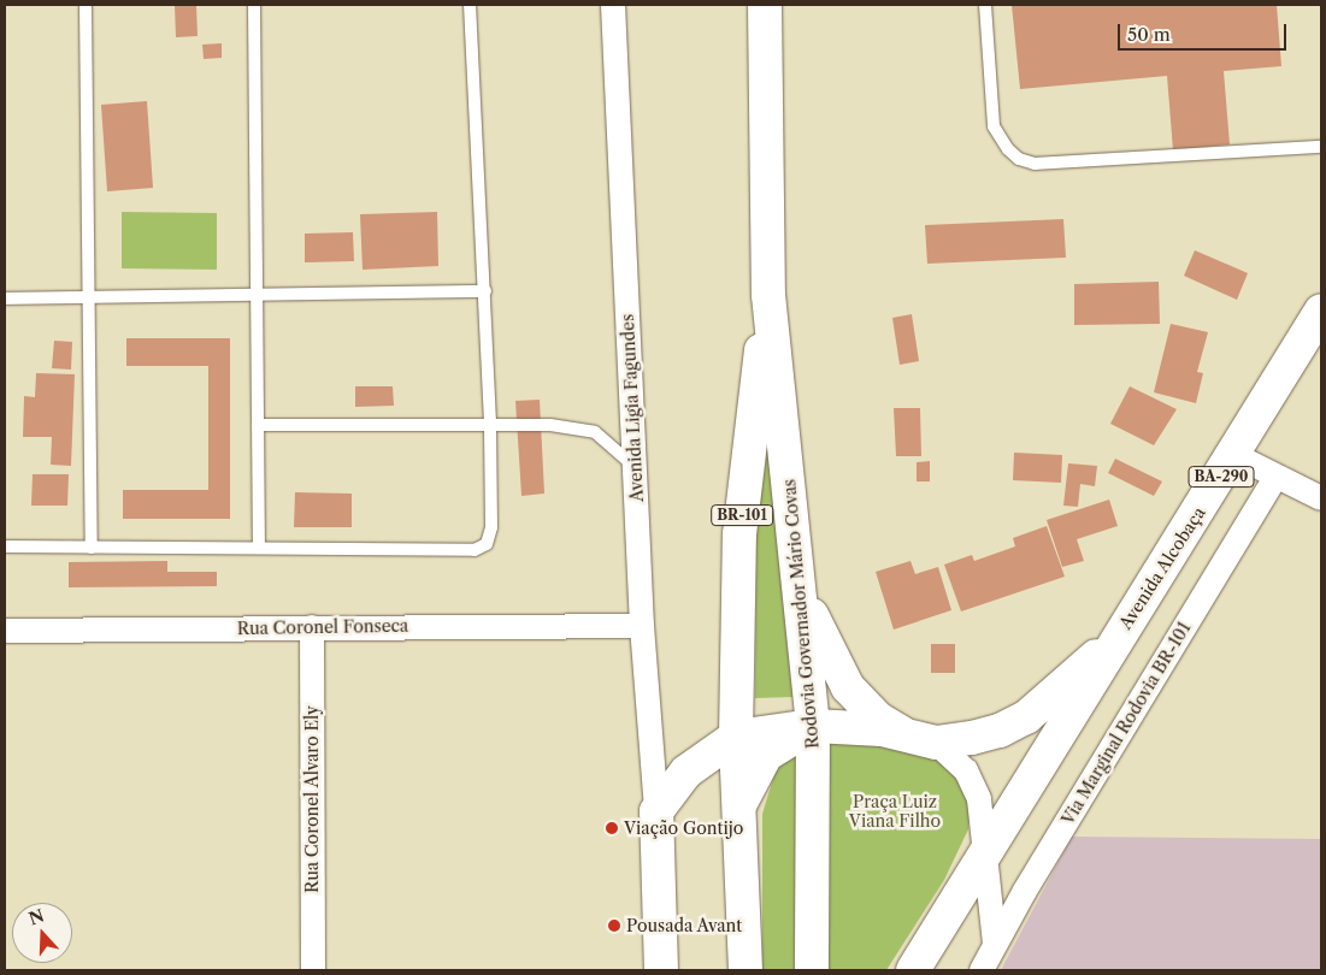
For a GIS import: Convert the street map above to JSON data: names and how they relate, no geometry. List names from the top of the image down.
{
  "streets": {
    "main road": [
      "BA-290",
      "BR-101",
      "Avenida Alcobaça",
      "Rodovia Governador Mário Covas"
    ],
    "street": [
      "Avenida Ligia Fagundes",
      "Rua Coronel Fonseca",
      "Via Marginal Rodovia BR-101",
      "Rua Coronel Alvaro Ely"
    ]
  },
  "crossings": [
    ["Avenida Ligia Fagundes", "Rua Coronel Fonseca"],
    ["Rua Coronel Fonseca", "Rua Coronel Alvaro Ely"]
  ],
  "parks": ["Praça Luiz Viana Filho"],
  "places": ["Viação Gontijo", "Pousada Avant"],
  "scale_bar": "50 m",
  "north": "top"
}
